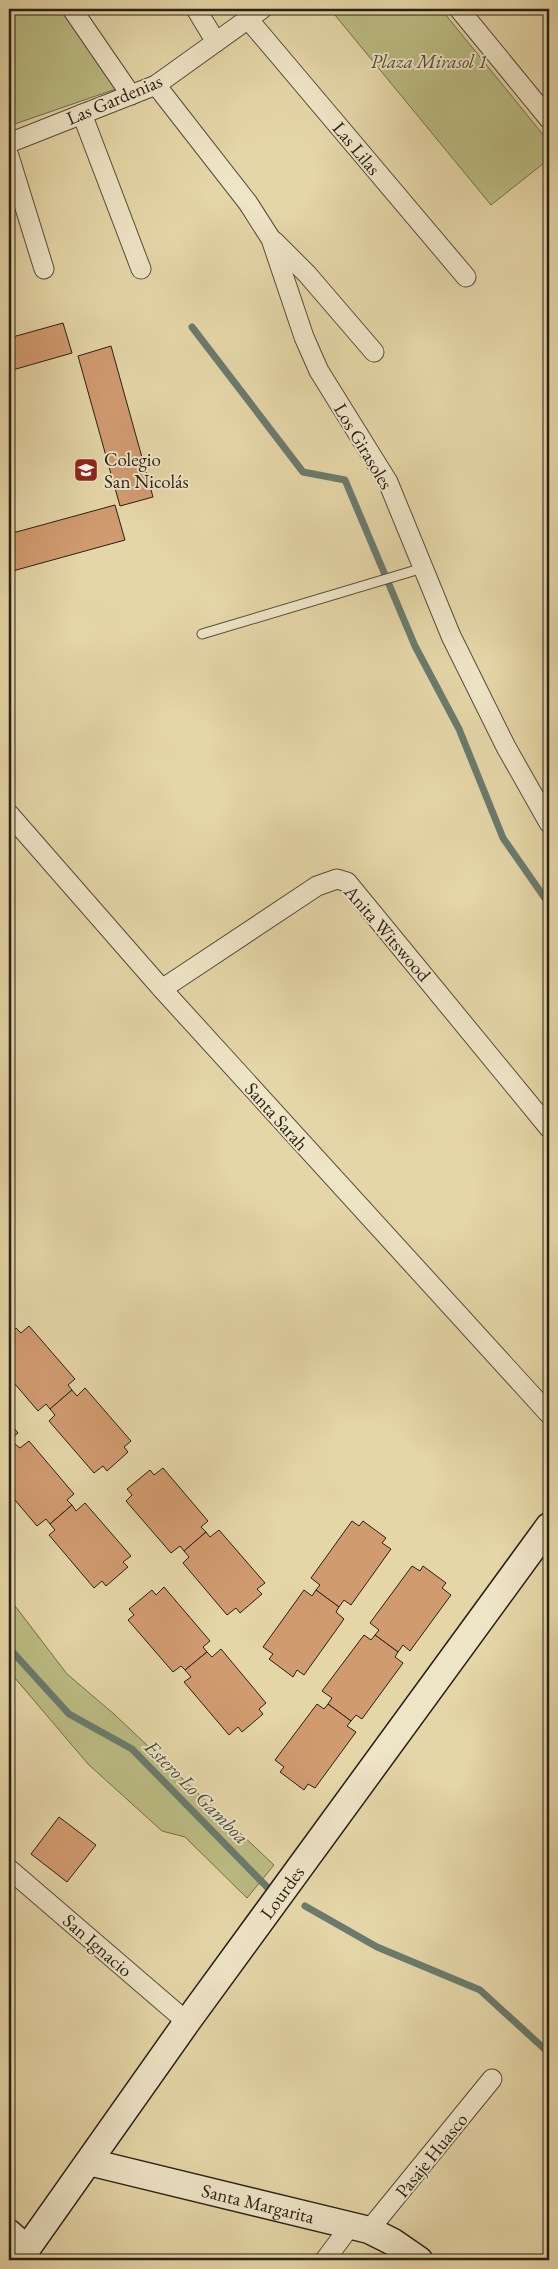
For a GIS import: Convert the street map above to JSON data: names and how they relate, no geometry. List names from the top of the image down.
{
  "streets": {
    "main road": ["Lourdes", "Santa Margarita"],
    "street": [
      "Las Gardenias",
      "Las Lilas",
      "Los Girasoles",
      "Anita Witswood",
      "Santa Sarah",
      "San Ignacio",
      "Pasaje Huasco"
    ]
  },
  "crossings": [
    ["Las Gardenias", "Las Lilas"],
    ["Las Gardenias", "Los Girasoles"],
    ["Anita Witswood", "Santa Sarah"],
    ["Lourdes", "San Ignacio"],
    ["Lourdes", "Santa Margarita"],
    ["Pasaje Huasco", "Santa Margarita"]
  ],
  "water": ["Estero Lo Gamboa"],
  "parks": ["Plaza Mirasol 1"],
  "places": {
    "school or university": ["Colegio San Nicolás"]
  }
}
